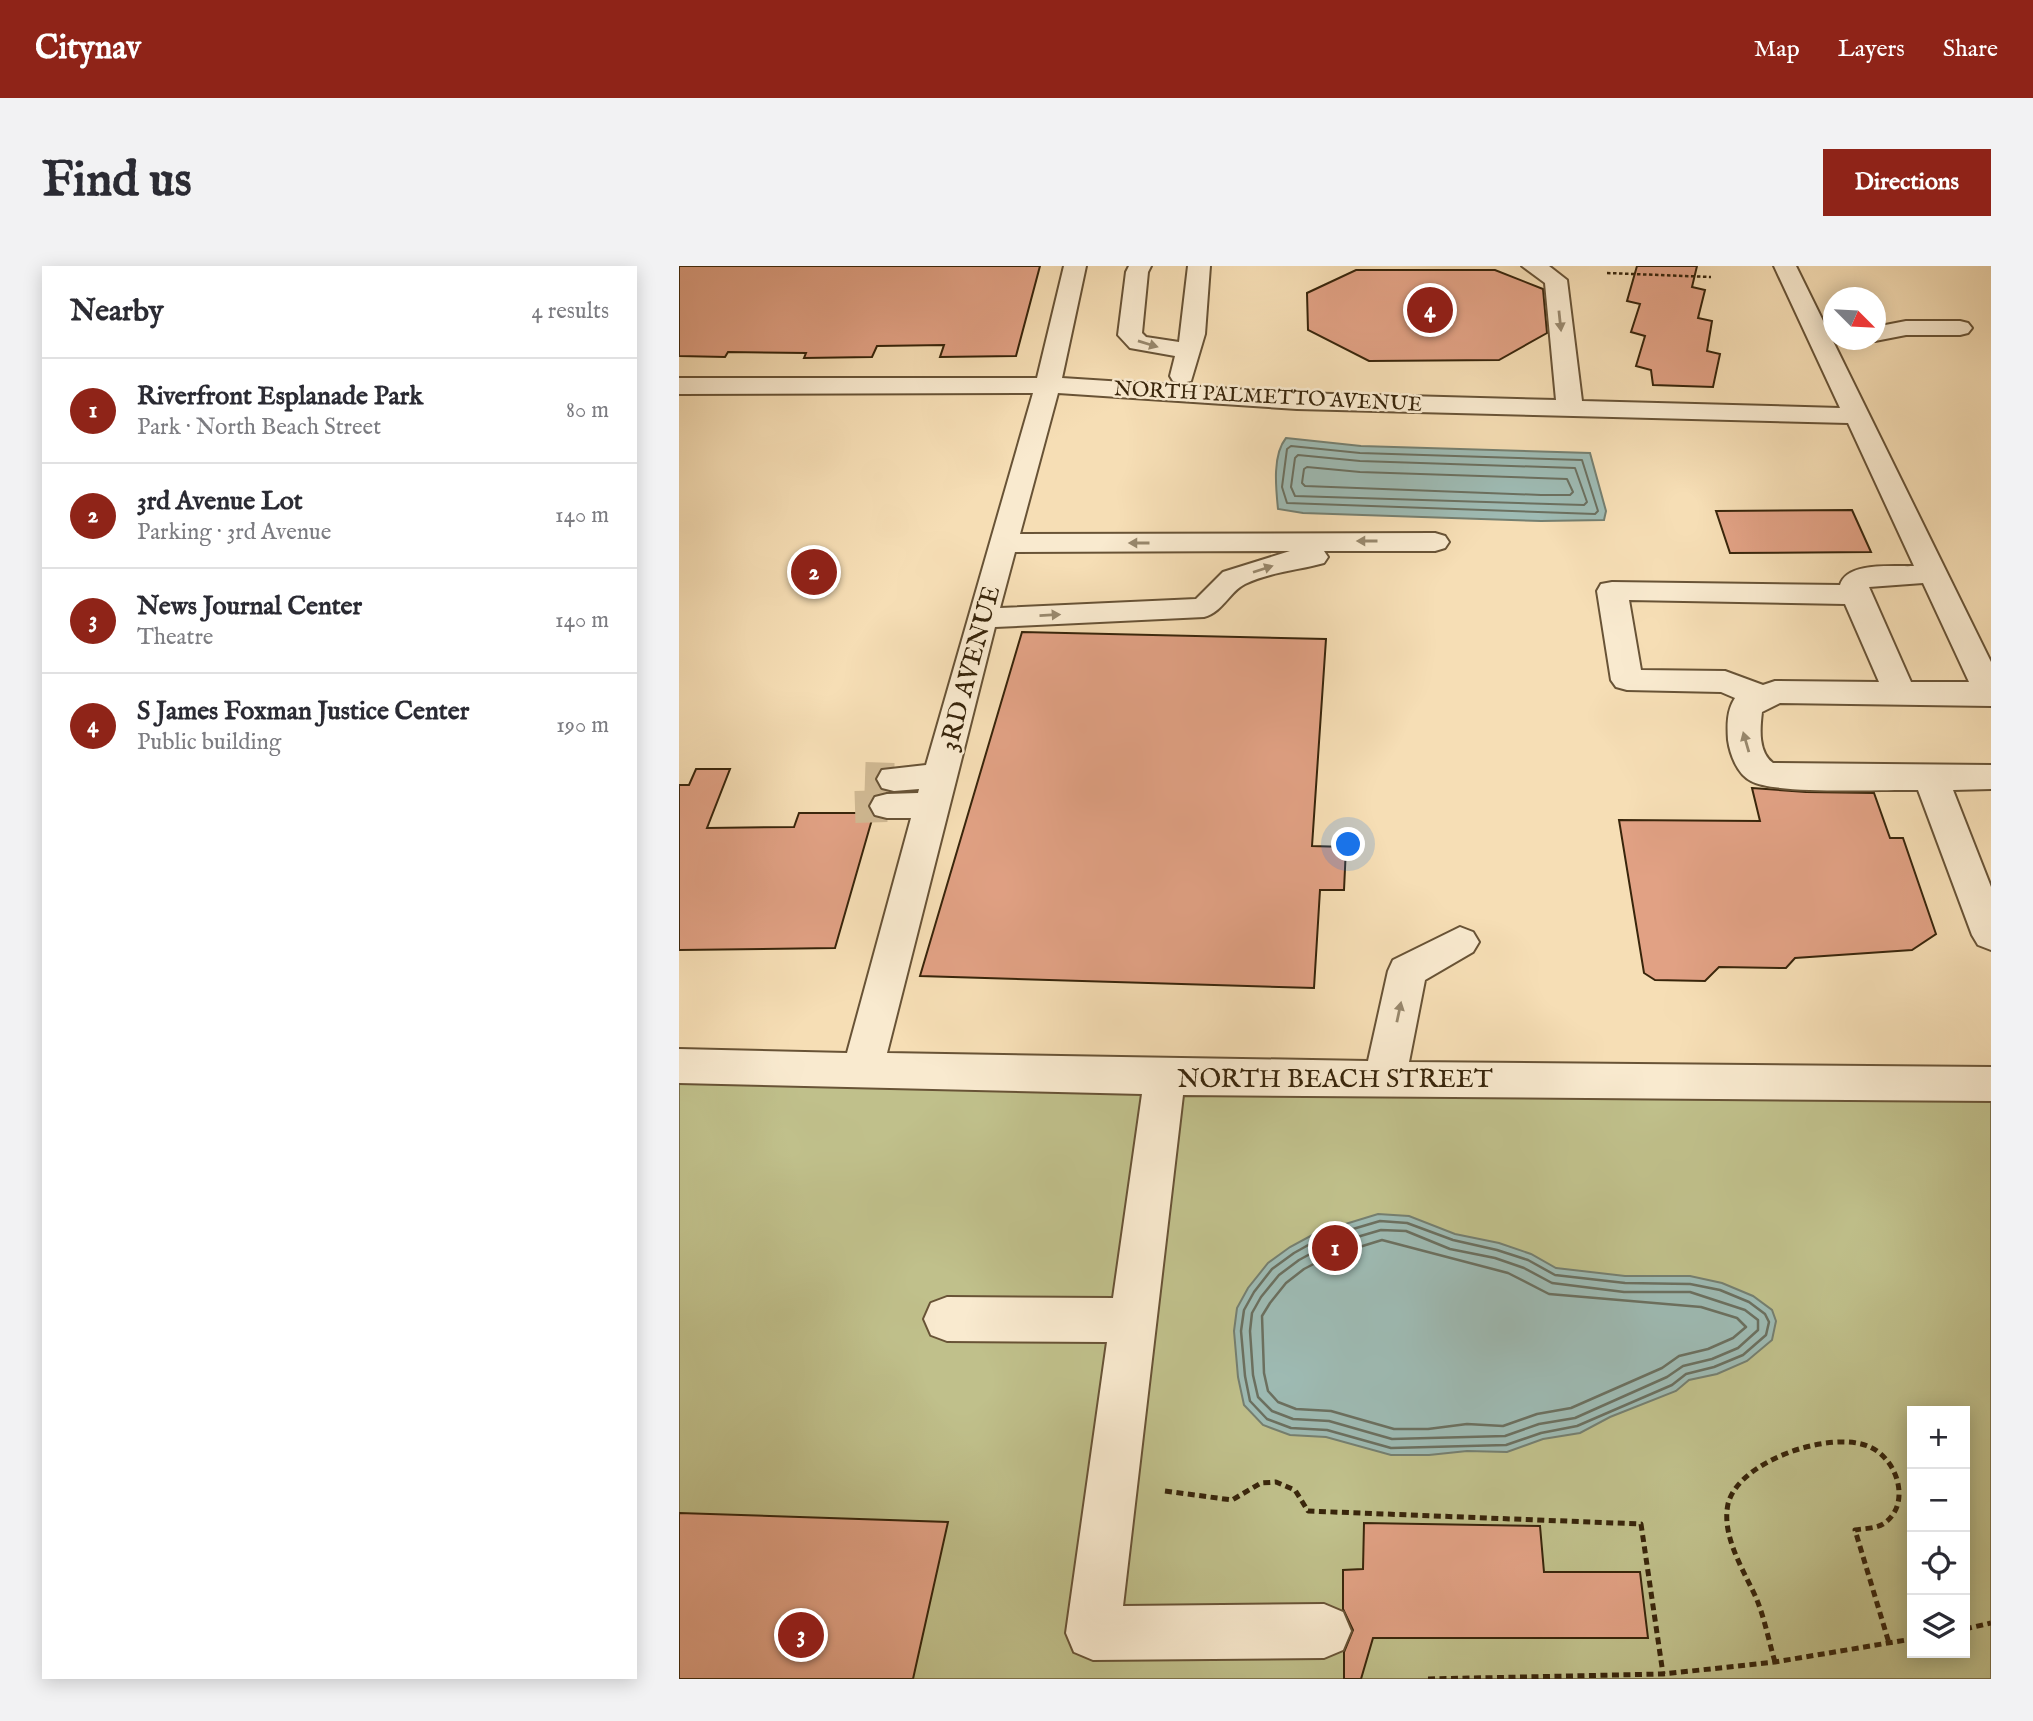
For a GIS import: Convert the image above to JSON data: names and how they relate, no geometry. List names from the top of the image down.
{
  "streets": {
    "street": ["NORTH PALMETTO AVENUE", "3RD AVENUE", "NORTH BEACH STREET"]
  },
  "crossings": [
    ["NORTH PALMETTO AVENUE", "3RD AVENUE"],
    ["3RD AVENUE", "NORTH BEACH STREET"]
  ],
  "north": "bottom right",
  "page": {
    "header": "Citynav",
    "nav": ["Map", "Layers", "Share"],
    "buttons": "Directions",
    "title": "Find us",
    "heading": ["Nearby", "4 results"],
    "pins": [
      "4",
      "2",
      "1",
      "3"
    ],
    "list": [
      {
        "mark": "1",
        "name": "Riverfront Esplanade Park",
        "note": "Park · North Beach Street",
        "value": "80 m"
      },
      {
        "mark": "2",
        "name": "3rd Avenue Lot",
        "note": "Parking · 3rd Avenue",
        "value": "140 m"
      },
      {
        "mark": "3",
        "name": "News Journal Center",
        "note": "Theatre",
        "value": "140 m"
      },
      {
        "mark": "4",
        "name": "S James Foxman Justice Center",
        "note": "Public building",
        "value": "190 m"
      }
    ],
    "map_buttons": ["+", "−"]
  }
}
